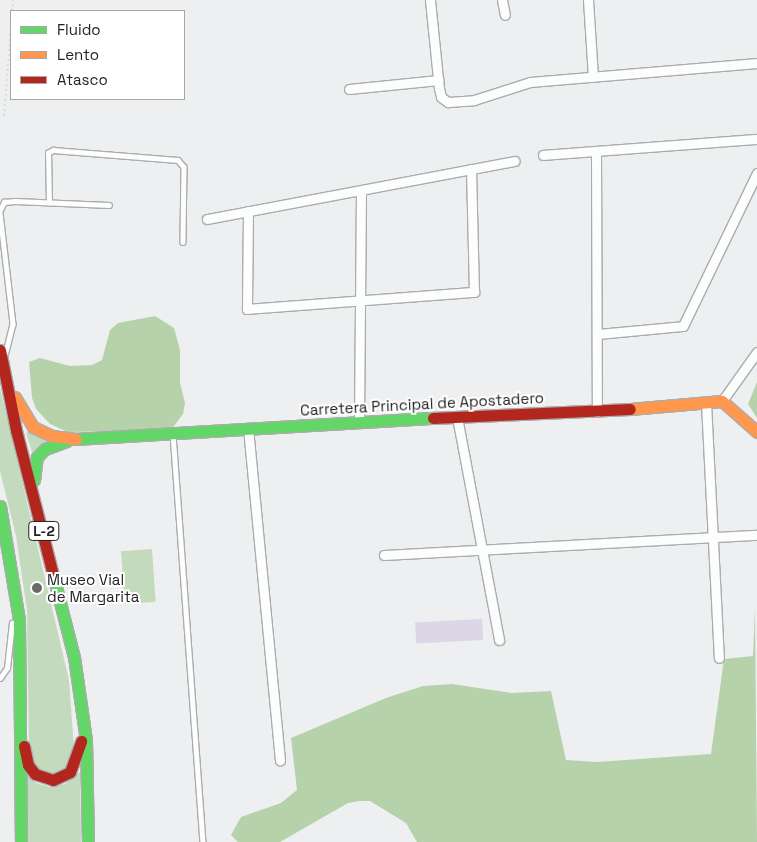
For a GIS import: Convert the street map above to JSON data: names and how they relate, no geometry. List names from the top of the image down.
{
  "streets": {
    "main road": ["Carretera Principal de Apostadero", "L-2"]
  },
  "places": ["Museo Vial de Margarita"],
  "legend": ["Fluido", "Lento", "Atasco"]
}
